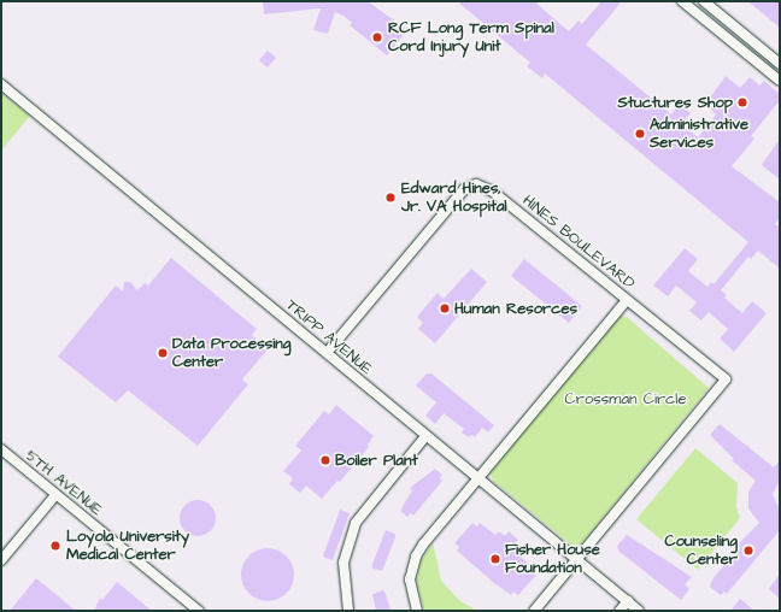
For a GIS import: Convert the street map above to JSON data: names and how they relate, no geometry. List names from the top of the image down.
{
  "streets": {
    "street": ["HINES BOULEVARD", "TRIPP AVENUE", "5TH AVENUE"]
  },
  "crossings": [
    ["HINES BOULEVARD", "TRIPP AVENUE"]
  ],
  "parks": ["Crossman Circle"],
  "places": [
    "RCF Long Term Spinal Cord Injury Unit",
    "Stuctures Shop",
    "Administrative Services",
    "Edward Hines, Jr. VA Hospital",
    "Human Resorces",
    "Data Processing Center",
    "Boiler Plant",
    "Loyola University Medical Center",
    "Counseling Center",
    "Fisher House Foundation"
  ]
}
